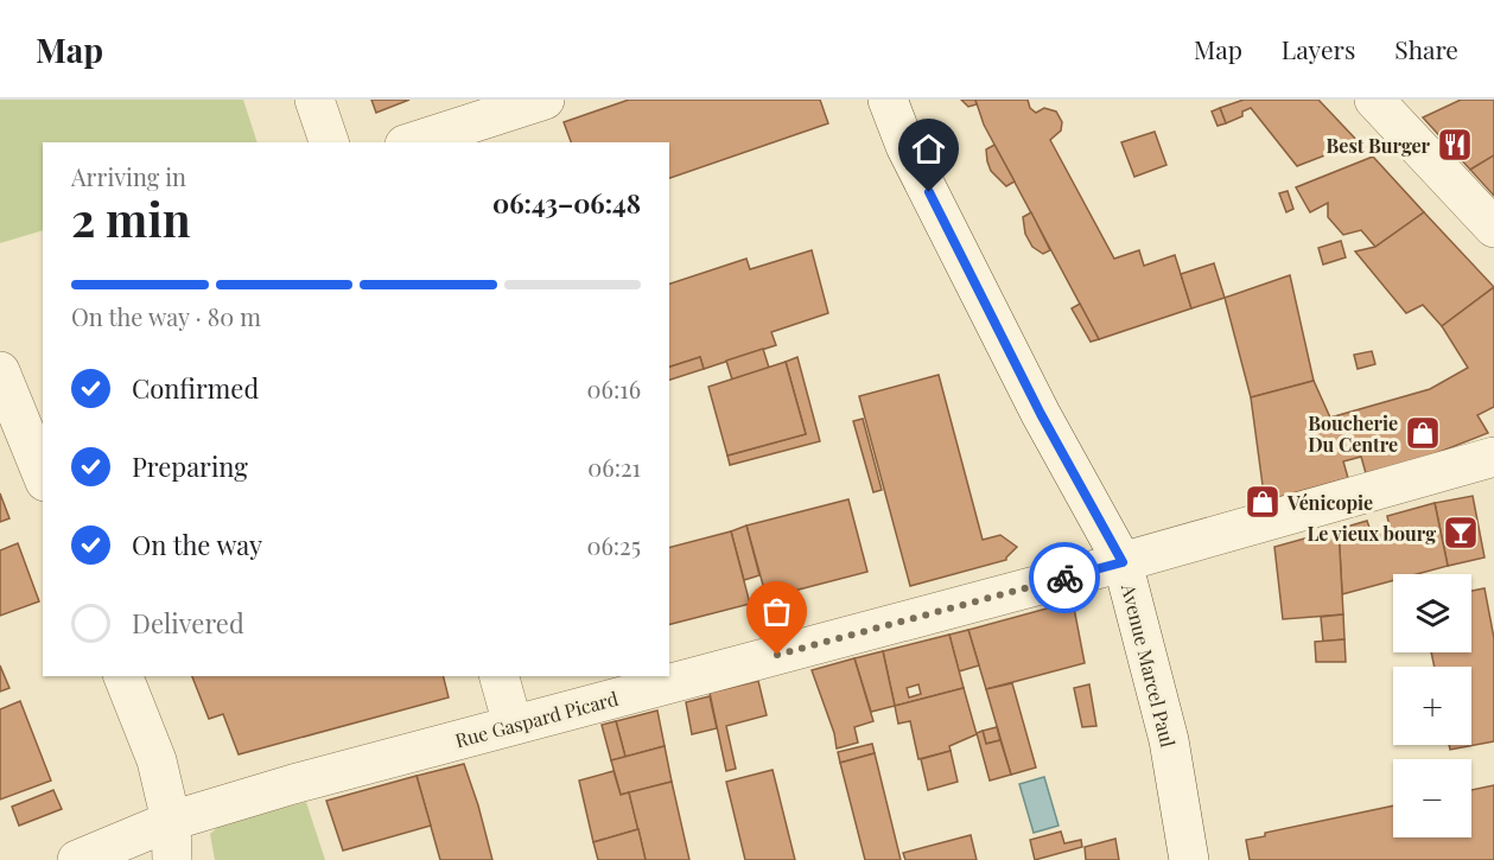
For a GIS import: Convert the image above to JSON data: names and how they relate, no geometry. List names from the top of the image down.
{
  "streets": {
    "street": ["Avenue Marcel Paul", "Rue Gaspard Picard"]
  },
  "crossings": [
    ["Avenue Marcel Paul", "Rue Gaspard Picard"]
  ],
  "places": {
    "restaurant": ["Best Burger"],
    "shop": ["Boucherie Du Centre", "Vénicopie"],
    "bar": ["Le vieux bourg"]
  },
  "page": {
    "header": "Map",
    "nav": ["Map", "Layers", "Share"],
    "heading": ["2 min", "Arriving in", "06:43–06:48"],
    "bar": "On the way · 80 m",
    "list": [
      ["Confirmed", "06:16"],
      ["Preparing", "06:21"],
      ["On the way", "06:25"],
      "Delivered"
    ],
    "map_buttons": ["+", "−"]
  }
}
